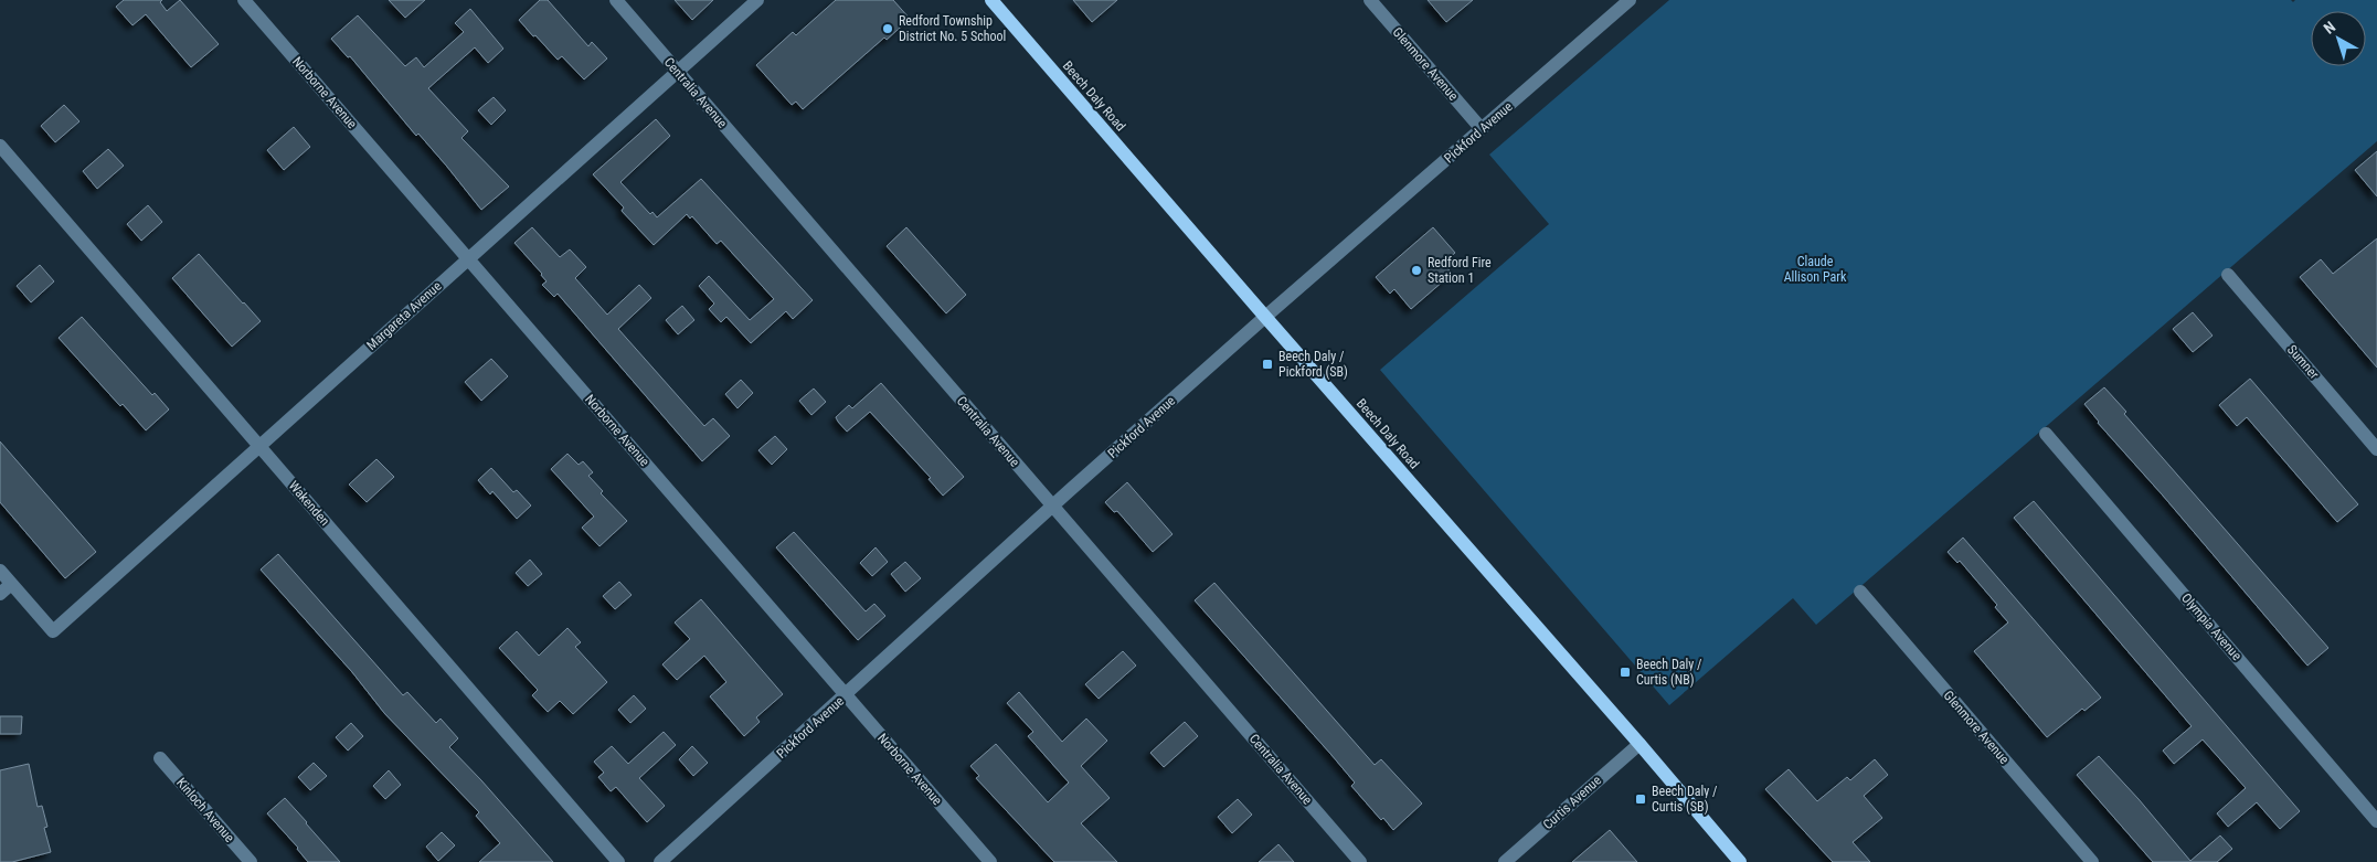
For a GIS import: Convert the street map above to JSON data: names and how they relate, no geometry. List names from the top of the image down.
{
  "streets": {
    "main road": ["Beech Daly Road"],
    "street": [
      "Glenmore Avenue",
      "Norborne Avenue",
      "Centralia Avenue",
      "Pickford Avenue",
      "Margareta Avenue",
      "Sumner",
      "Wakenden",
      "Olympia Avenue",
      "Curtis Avenue",
      "Kinloch Avenue"
    ]
  },
  "crossings": [
    ["Glenmore Avenue", "Pickford Avenue"],
    ["Norborne Avenue", "Pickford Avenue"],
    ["Norborne Avenue", "Margareta Avenue"],
    ["Centralia Avenue", "Pickford Avenue"],
    ["Centralia Avenue", "Margareta Avenue"],
    ["Beech Daly Road", "Pickford Avenue"],
    ["Beech Daly Road", "Curtis Avenue"],
    ["Margareta Avenue", "Wakenden"]
  ],
  "parks": ["Claude Allison Park"],
  "places": {
    "other": ["Redford Township District No. 5 School", "Redford Fire Station 1"],
    "transit": ["Beech Daly / Pickford (SB)", "Beech Daly / Curtis (NB)", "Beech Daly / Curtis (SB)"]
  },
  "north": "top left"
}
